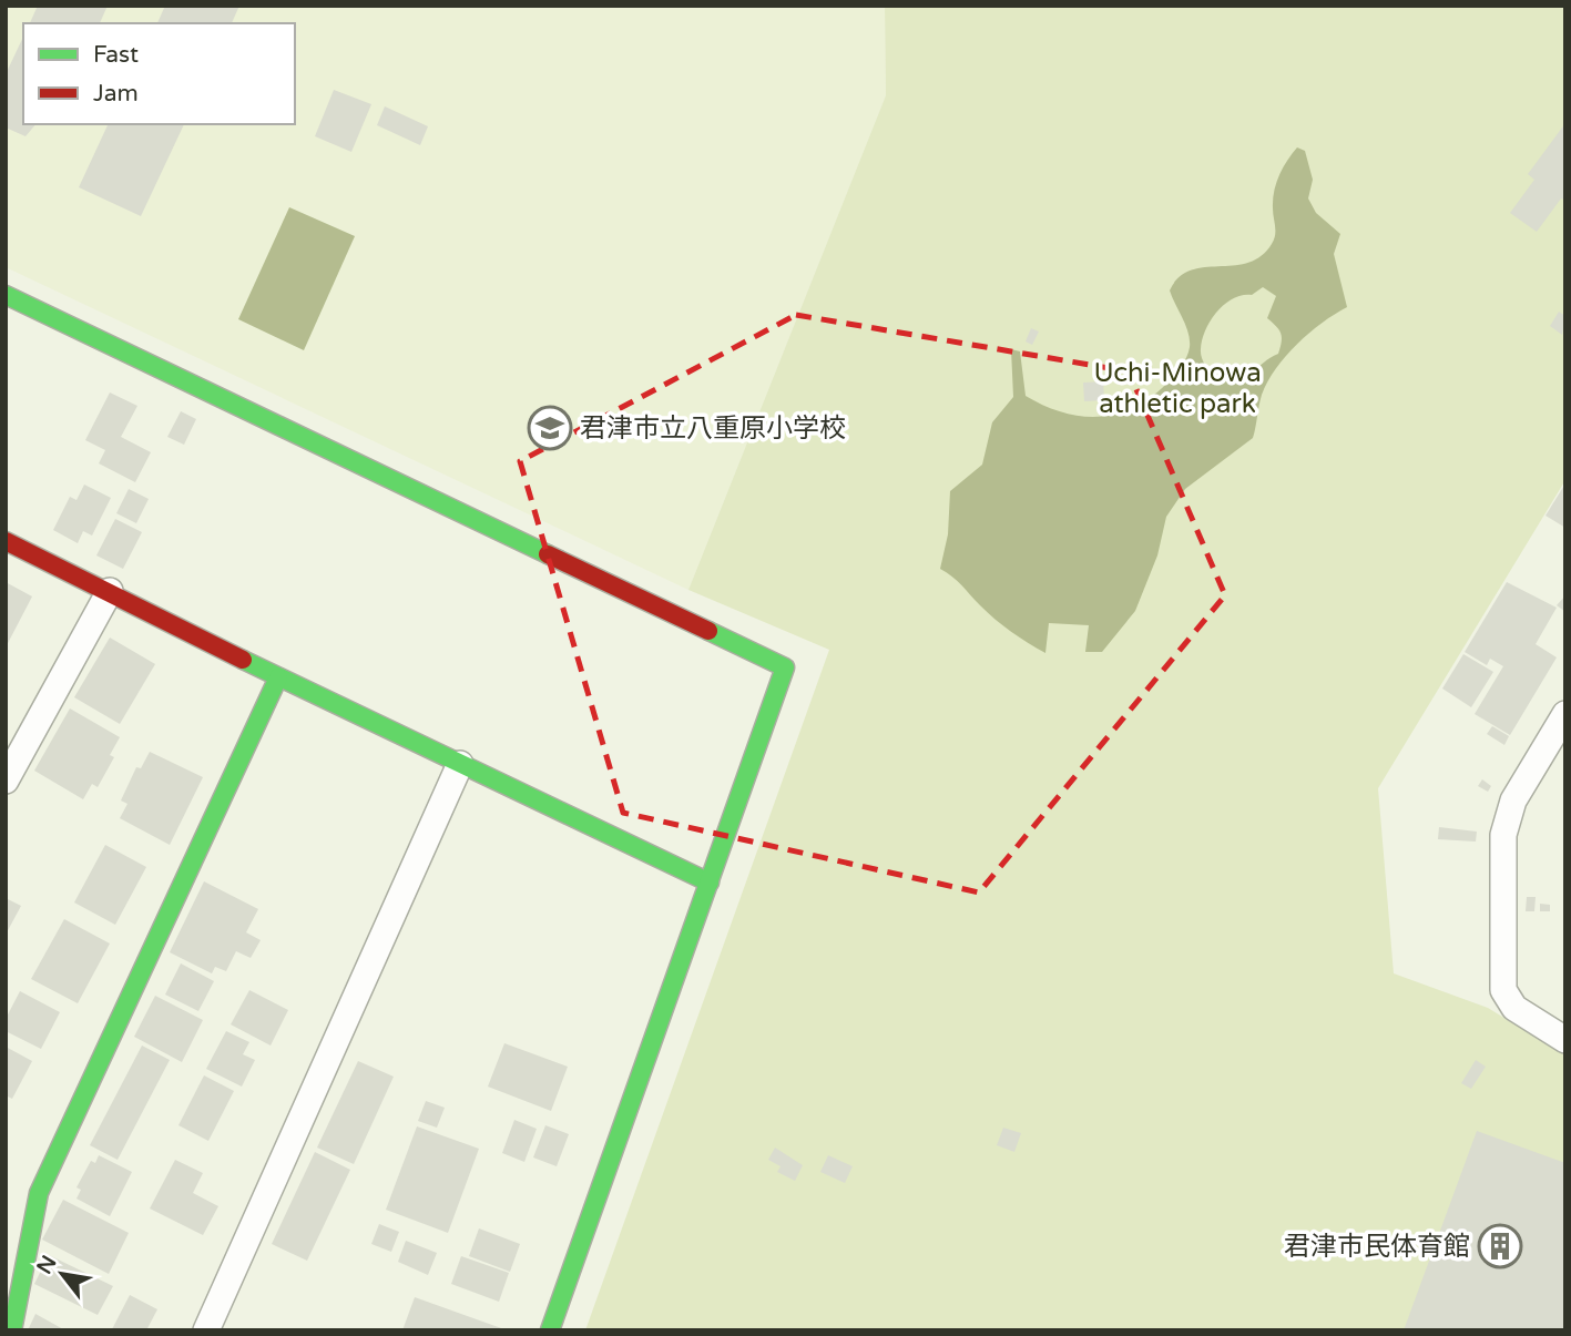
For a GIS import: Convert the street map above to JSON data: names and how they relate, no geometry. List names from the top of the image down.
{
  "parks": ["Uchi-Minowa athletic park"],
  "places": {
    "school or university": ["君津市立八重原小学校"],
    "building": ["君津市民体育館"]
  },
  "legend": ["Fast", "Jam"],
  "north": "top left"
}
